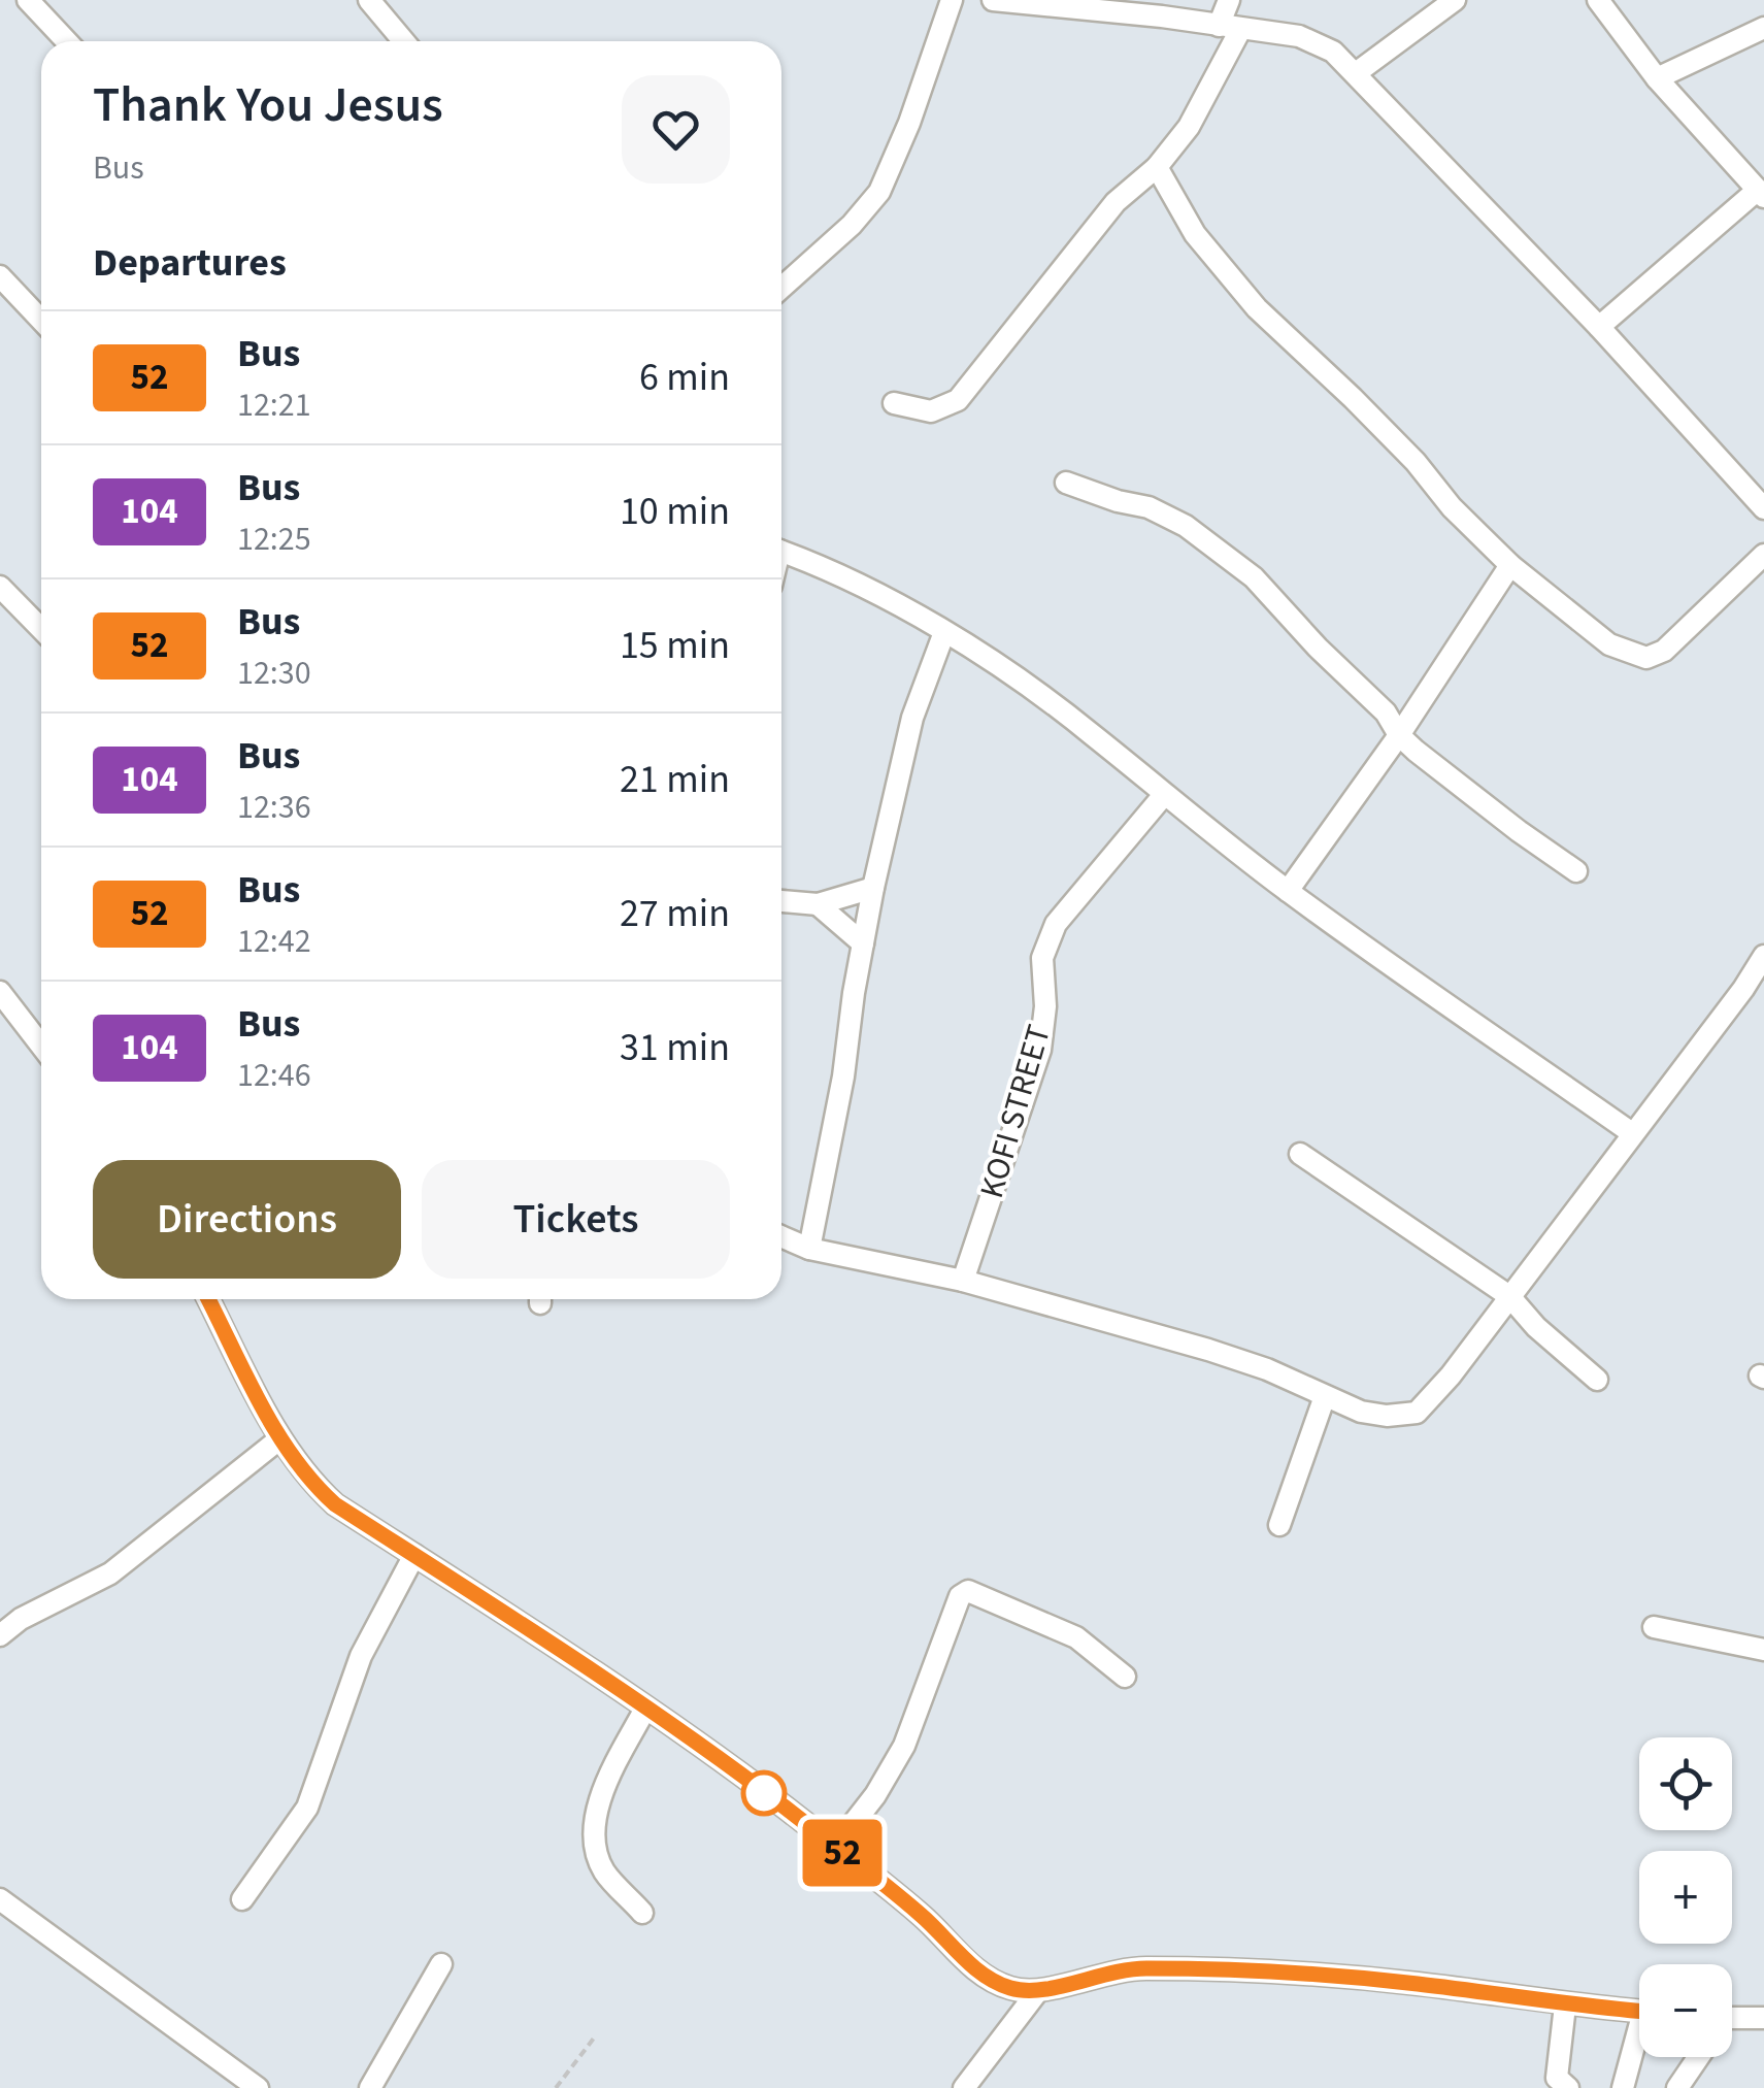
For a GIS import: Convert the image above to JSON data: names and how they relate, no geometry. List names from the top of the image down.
{
  "streets": {
    "street": ["KOFI STREET"]
  },
  "lines": ["bus line 52"],
  "page": {
    "on_map": "52",
    "heading": [
      ["Thank You Jesus", "Bus"],
      "Departures"
    ],
    "list": [
      {
        "mark": "52",
        "name": "Bus",
        "note": "12:21",
        "value": "6 min"
      },
      {
        "mark": "104",
        "name": "Bus",
        "note": "12:25",
        "value": "10 min"
      },
      {
        "mark": "52",
        "name": "Bus",
        "note": "12:30",
        "value": "15 min"
      },
      {
        "mark": "104",
        "name": "Bus",
        "note": "12:36",
        "value": "21 min"
      },
      {
        "mark": "52",
        "name": "Bus",
        "note": "12:42",
        "value": "27 min"
      },
      {
        "mark": "104",
        "name": "Bus",
        "note": "12:46",
        "value": "31 min"
      }
    ],
    "buttons": ["Directions", "Tickets"],
    "map_buttons": ["+", "−"]
  }
}
